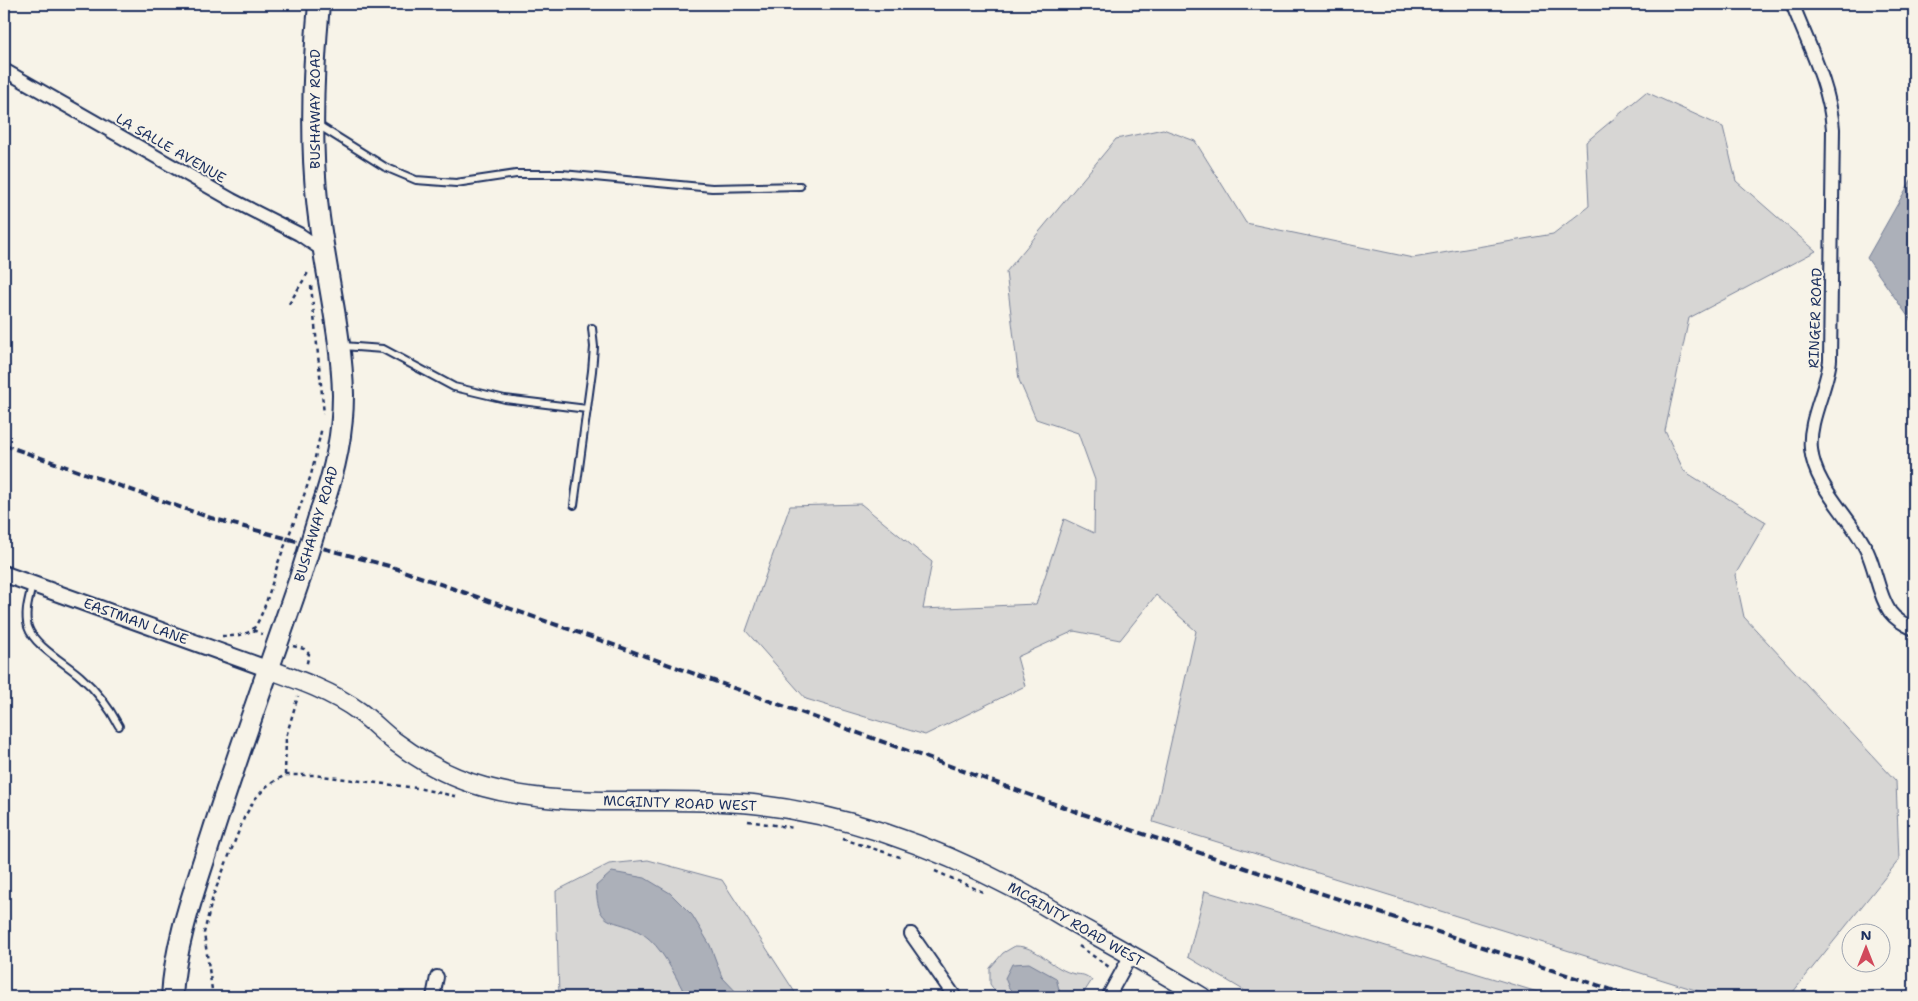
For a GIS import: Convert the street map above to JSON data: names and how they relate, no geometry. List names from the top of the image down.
{
  "streets": {
    "main road": ["BUSHAWAY ROAD", "MCGINTY ROAD WEST"],
    "street": ["LA SALLE AVENUE", "RINGER ROAD", "EASTMAN LANE"]
  },
  "crossings": [
    ["BUSHAWAY ROAD", "LA SALLE AVENUE"],
    ["BUSHAWAY ROAD", "EASTMAN LANE"],
    ["BUSHAWAY ROAD", "MCGINTY ROAD WEST"],
    ["EASTMAN LANE", "MCGINTY ROAD WEST"]
  ],
  "north": "top"
}
